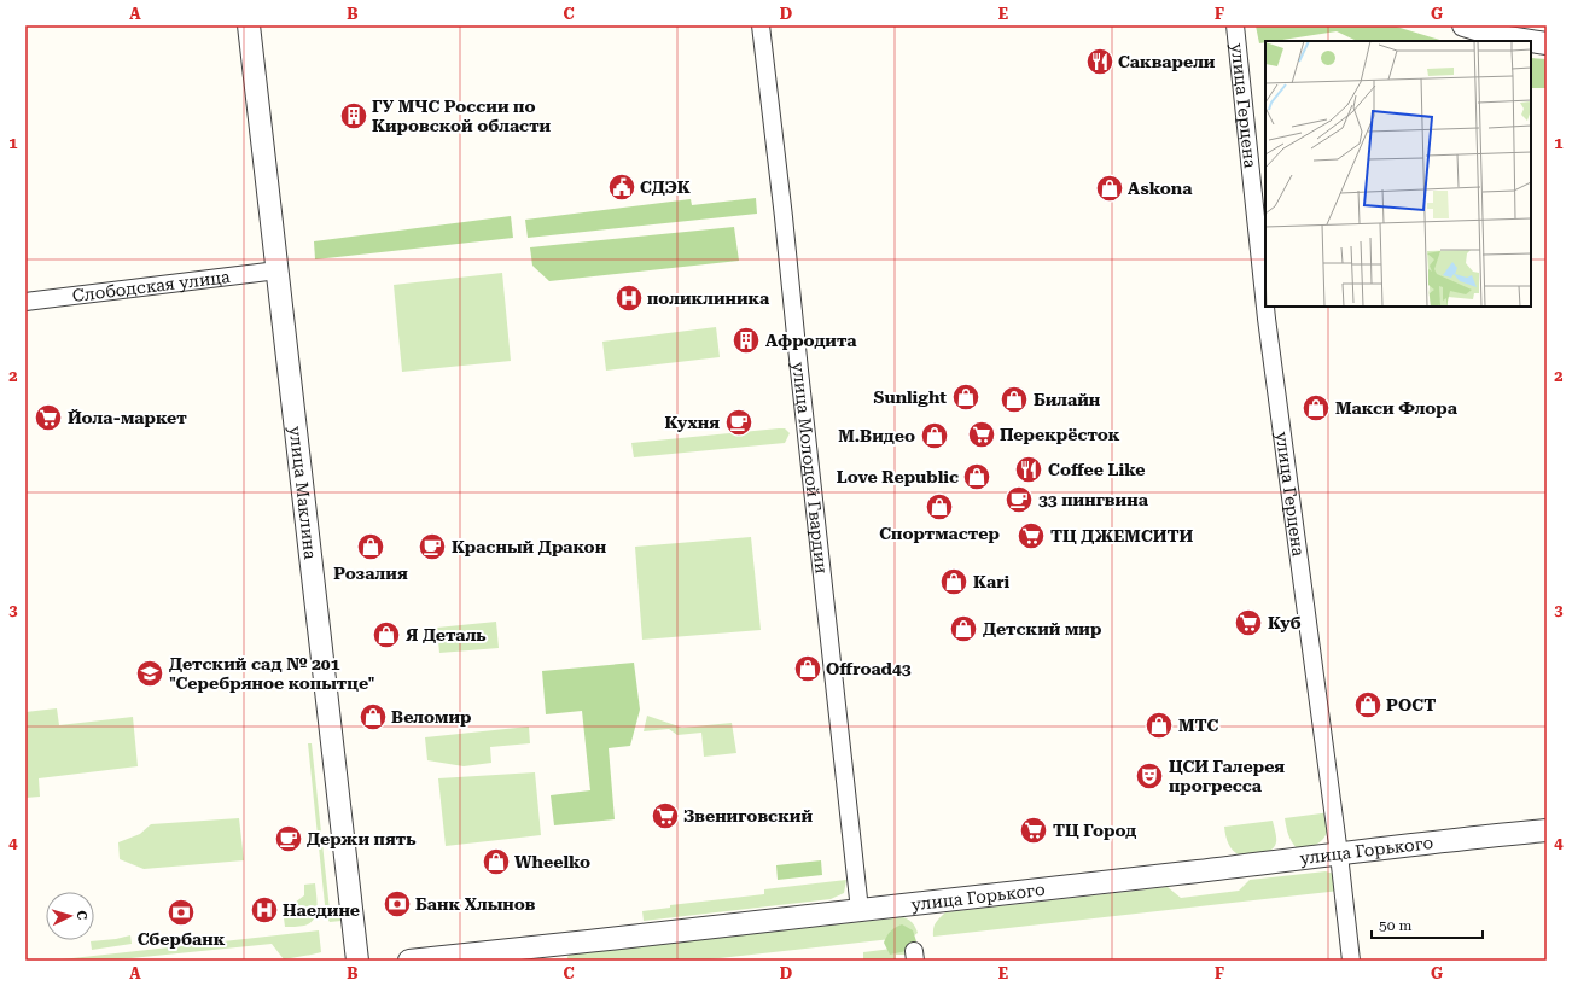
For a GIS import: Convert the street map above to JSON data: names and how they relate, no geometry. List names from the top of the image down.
{
  "streets": {
    "street": [
      "улица Герцена",
      "Слободская улица",
      "улица Молодой Гвардии",
      "улица Маклина",
      "улица Горького"
    ]
  },
  "crossings": [
    ["улица Герцена", "улица Горького"],
    ["Слободская улица", "улица Маклина"],
    ["улица Молодой Гвардии", "улица Горького"]
  ],
  "places": {
    "restaurant": ["Сакварели", "Coffee Like"],
    "building": ["ГУ МЧС России по Кировской области", "Афродита"],
    "public building": ["СДЭК"],
    "shop": [
      "Askona",
      "Sunlight",
      "Билайн",
      "Макси Флора",
      "М.Видео",
      "Love Republic",
      "Спортмастер",
      "Розалия",
      "Kari",
      "Детский мир",
      "Я Деталь",
      "Offroad43",
      "РОСТ",
      "Веломир",
      "МТС",
      "Wheelko"
    ],
    "hospital": ["поликлиника", "Наедине"],
    "supermarket": [
      "Йола-маркет",
      "Перекрёсток",
      "ТЦ ДЖЕМСИТИ",
      "Куб",
      "Звениговский",
      "ТЦ Город"
    ],
    "cafe": [
      "Кухня",
      "33 пингвина",
      "Красный Дракон",
      "Держи пять"
    ],
    "school or university": ["Детский сад № 201 \"Серебряное копытце\""],
    "theatre": ["ЦСИ Галерея прогресса"],
    "bank": ["Банк Хлынов", "Сбербанк"]
  },
  "scale_bar": "50 m",
  "north": "right",
  "grid": {
    "columns": [
      "A",
      "B",
      "C",
      "D",
      "E",
      "F",
      "G"
    ],
    "rows": [
      "1",
      "2",
      "3",
      "4"
    ]
  }
}
